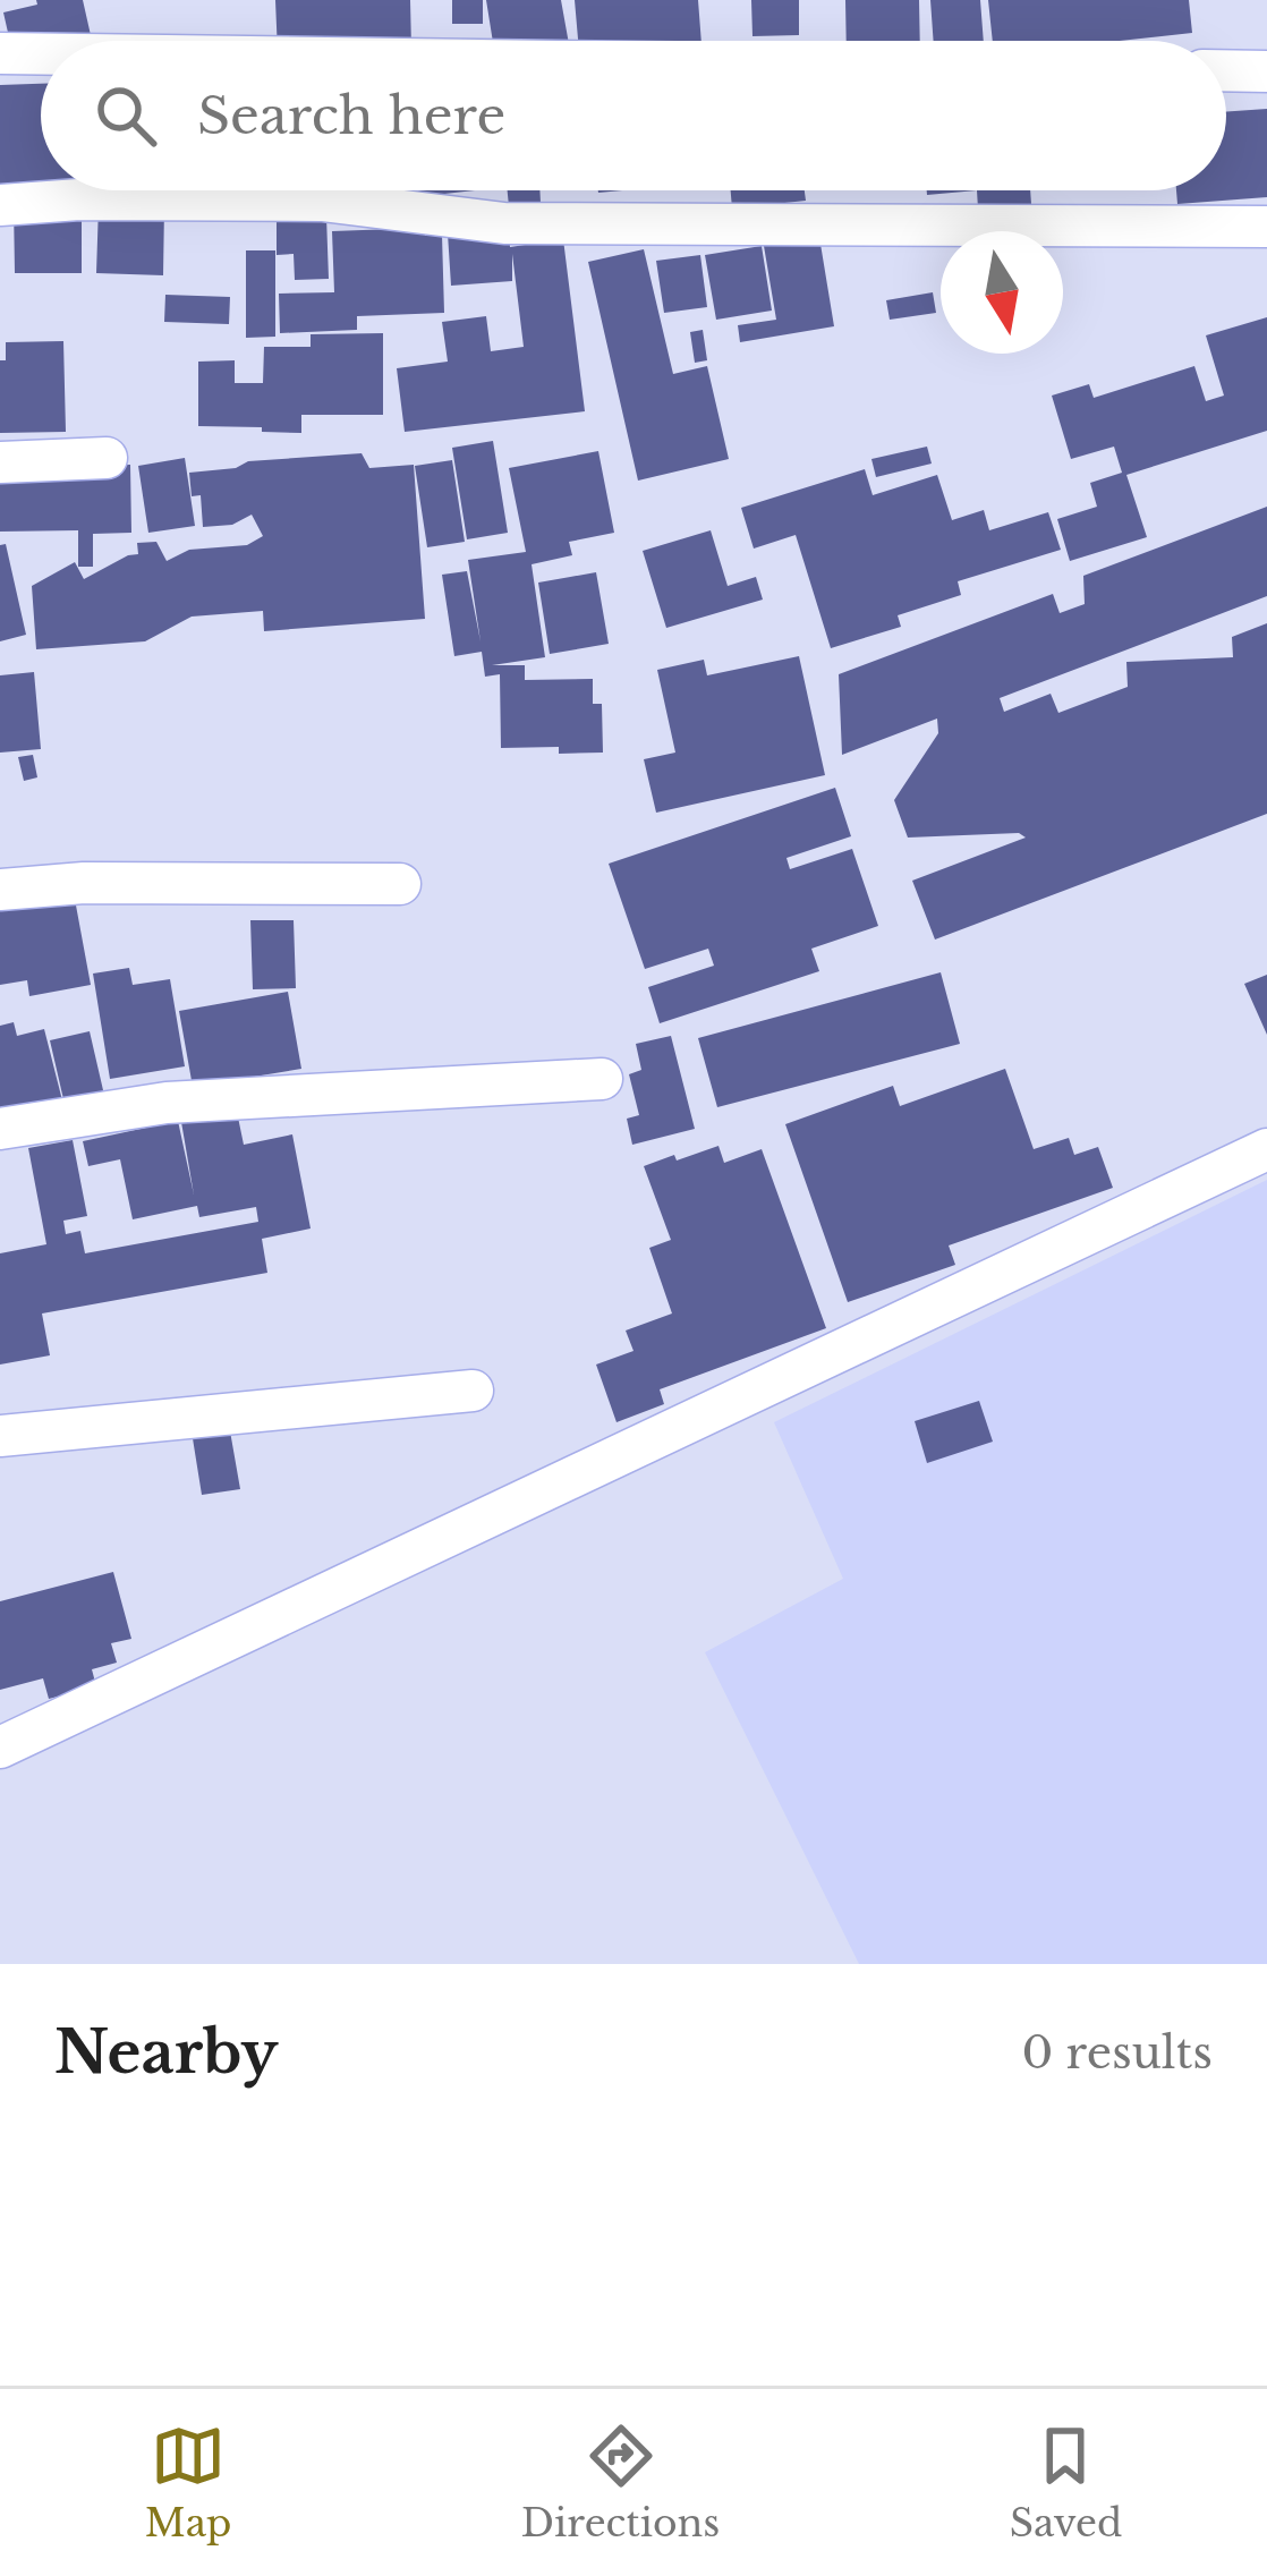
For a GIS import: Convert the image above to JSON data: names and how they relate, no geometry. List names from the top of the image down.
{
  "north": "bottom",
  "page": {
    "search": "Search here",
    "heading": ["Nearby", "0 results"],
    "nav": ["Map", "Directions", "Saved"]
  }
}
